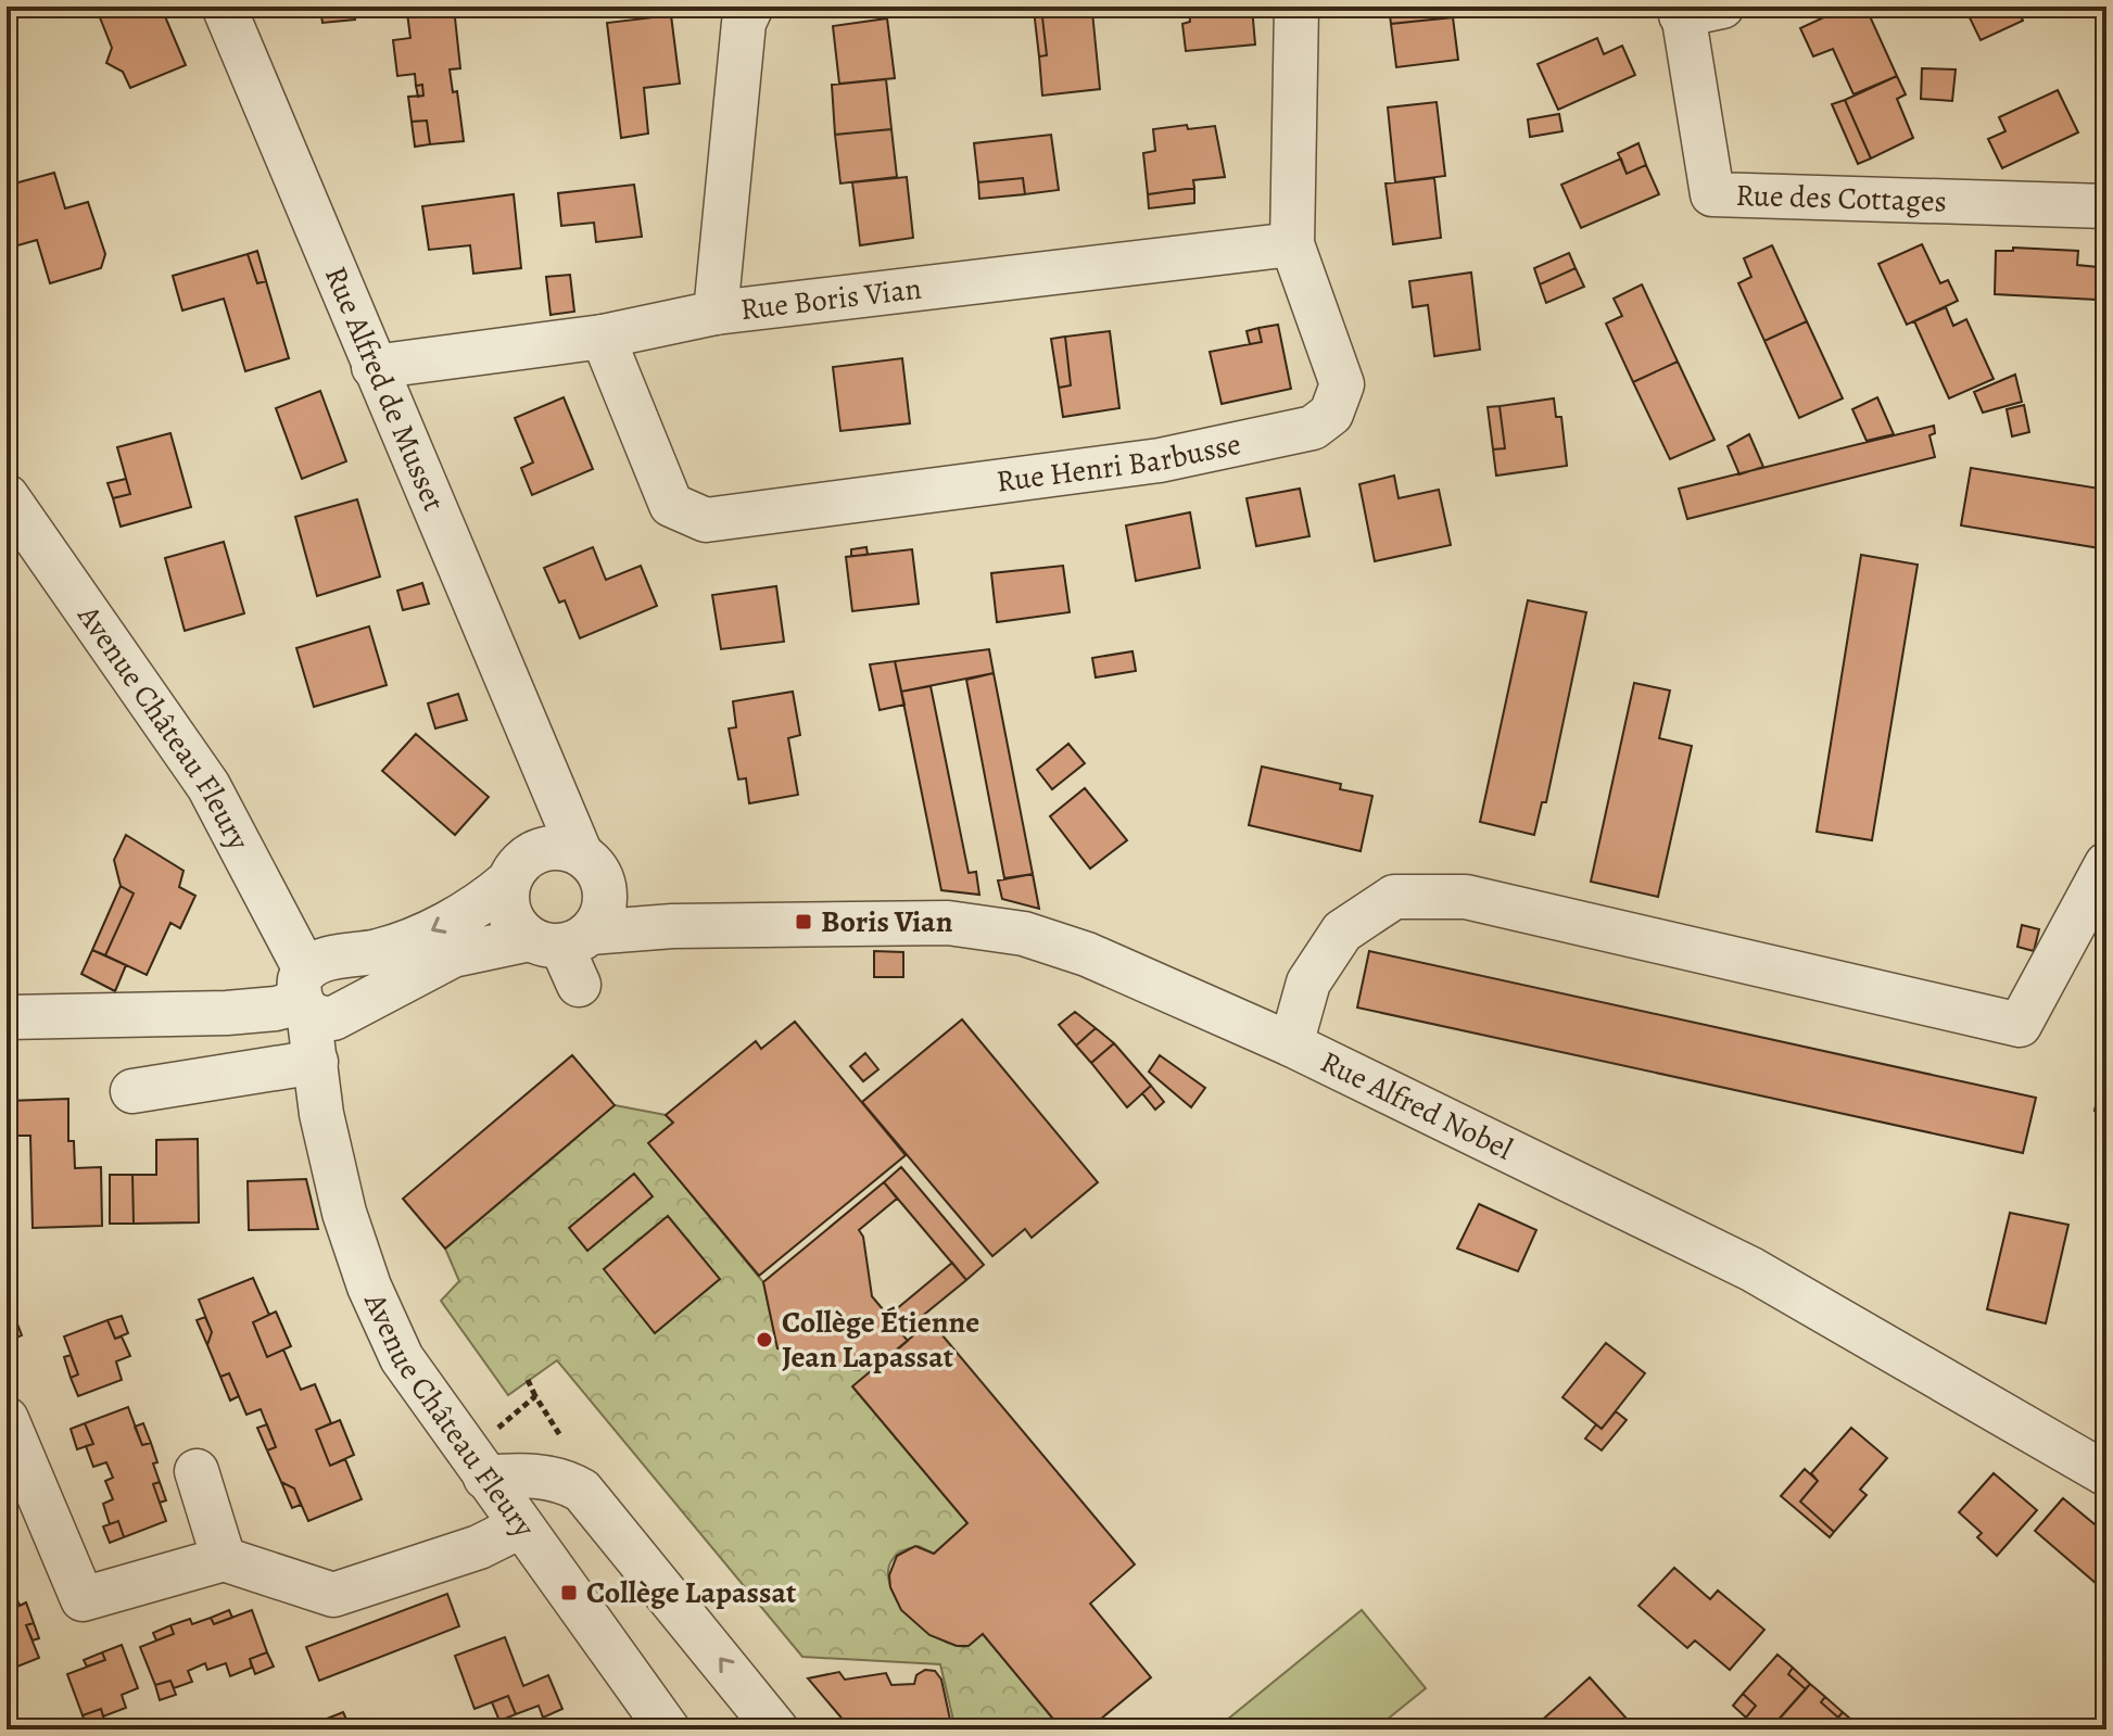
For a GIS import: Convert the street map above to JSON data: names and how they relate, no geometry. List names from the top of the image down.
{
  "streets": {
    "street": [
      "Rue des Cottages",
      "Rue Boris Vian",
      "Rue Alfred de Musset",
      "Rue Henri Barbusse",
      "Avenue Château Fleury",
      "Rue Alfred Nobel"
    ]
  },
  "crossings": [
    ["Rue Boris Vian", "Rue Alfred de Musset"],
    ["Rue Boris Vian", "Rue Henri Barbusse"],
    ["Rue Alfred de Musset", "Rue Alfred Nobel"],
    ["Avenue Château Fleury", "Rue Alfred Nobel"]
  ],
  "places": {
    "transit": ["Boris Vian", "Collège Lapassat"],
    "other": ["Collège Étienne Jean Lapassat"]
  }
}
